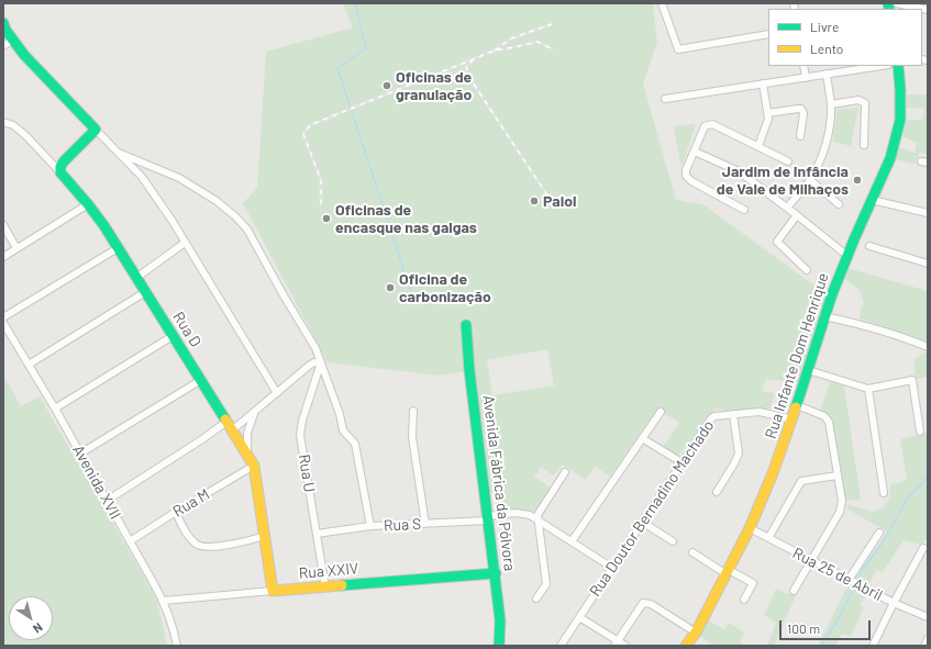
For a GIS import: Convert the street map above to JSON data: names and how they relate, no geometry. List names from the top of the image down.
{
  "streets": {
    "street": [
      "Rua D",
      "Rua Infante Dom Henrique",
      "Rua U",
      "Avenida XVII",
      "Avenida Fábrica da Pólvora",
      "Rua M",
      "Rua Doutor Bernadino Machado",
      "Rua S",
      "Rua XXIV",
      "Rua 25 de Abril"
    ]
  },
  "crossings": [
    ["Rua D", "Rua M"],
    ["Rua D", "Rua XXIV"],
    ["Rua Infante Dom Henrique", "Rua Doutor Bernadino Machado"],
    ["Rua Infante Dom Henrique", "Rua 25 de Abril"],
    ["Rua U", "Rua S"],
    ["Rua U", "Rua XXIV"],
    ["Avenida XVII", "Rua M"],
    ["Avenida XVII", "Rua XXIV"],
    ["Avenida Fábrica da Pólvora", "Rua S"],
    ["Avenida Fábrica da Pólvora", "Rua XXIV"],
    ["Rua Doutor Bernadino Machado", "Rua S"]
  ],
  "places": [
    "Oficinas de granulação",
    "Jardim de Infância de Vale de Milhaços",
    "Paiol",
    "Oficinas de encasque nas galgas",
    "Oficina de carbonização"
  ],
  "legend": ["Livre", "Lento"],
  "scale_bar": "100 m",
  "north": "bottom right"
}
